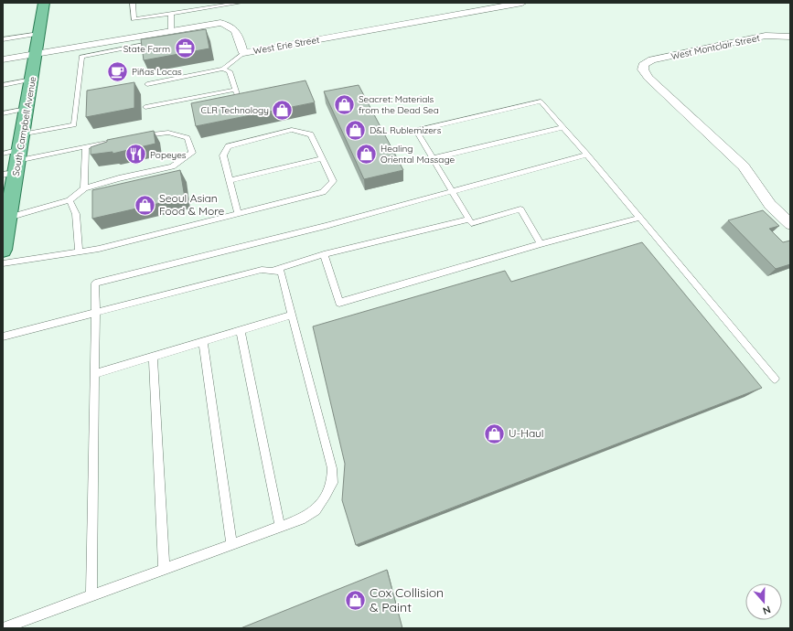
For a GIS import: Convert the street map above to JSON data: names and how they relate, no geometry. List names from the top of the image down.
{
  "streets": {
    "main road": ["South Campbell Avenue"],
    "street": ["West Erie Street", "West Montclair Street"]
  },
  "crossings": [
    ["West Erie Street", "South Campbell Avenue"]
  ],
  "places": {
    "office": ["State Farm"],
    "cafe": ["Piñas Locas"],
    "shop": [
      "Seacret: Materials from the Dead Sea",
      "CLR Technology",
      "D&L Rublemizers",
      "Healing Oriental Massage",
      "Seoul Asian Food & More",
      "U-Haul",
      "Cox Collision & Paint"
    ],
    "restaurant": ["Popeyes"]
  },
  "north": "bottom"
}
